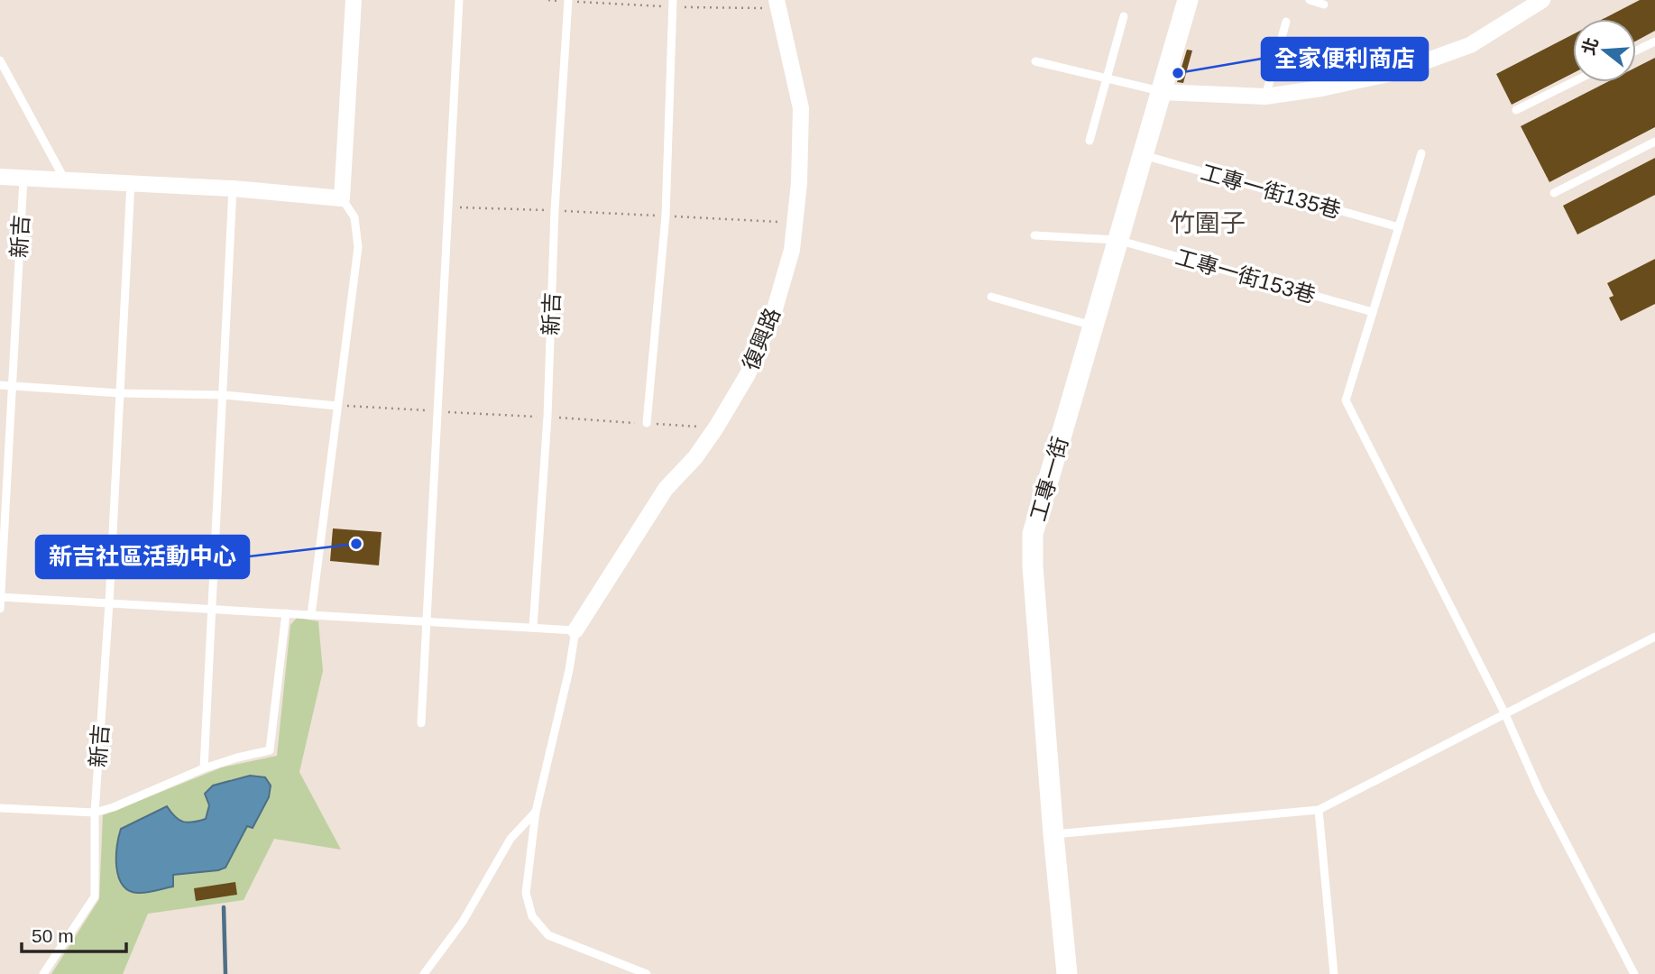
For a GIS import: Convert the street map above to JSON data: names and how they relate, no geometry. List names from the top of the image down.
{
  "streets": {
    "street": ["復興路", "工專一街"],
    "lane": ["工專一街135巷", "新吉", "工專一街153巷"]
  },
  "crossings": [
    ["工專一街135巷", "工專一街"],
    ["工專一街153巷", "工專一街"]
  ],
  "districts": ["竹圍子"],
  "places": ["全家便利商店", "新吉社區活動中心"],
  "scale_bar": "50 m",
  "north": "left"
}
